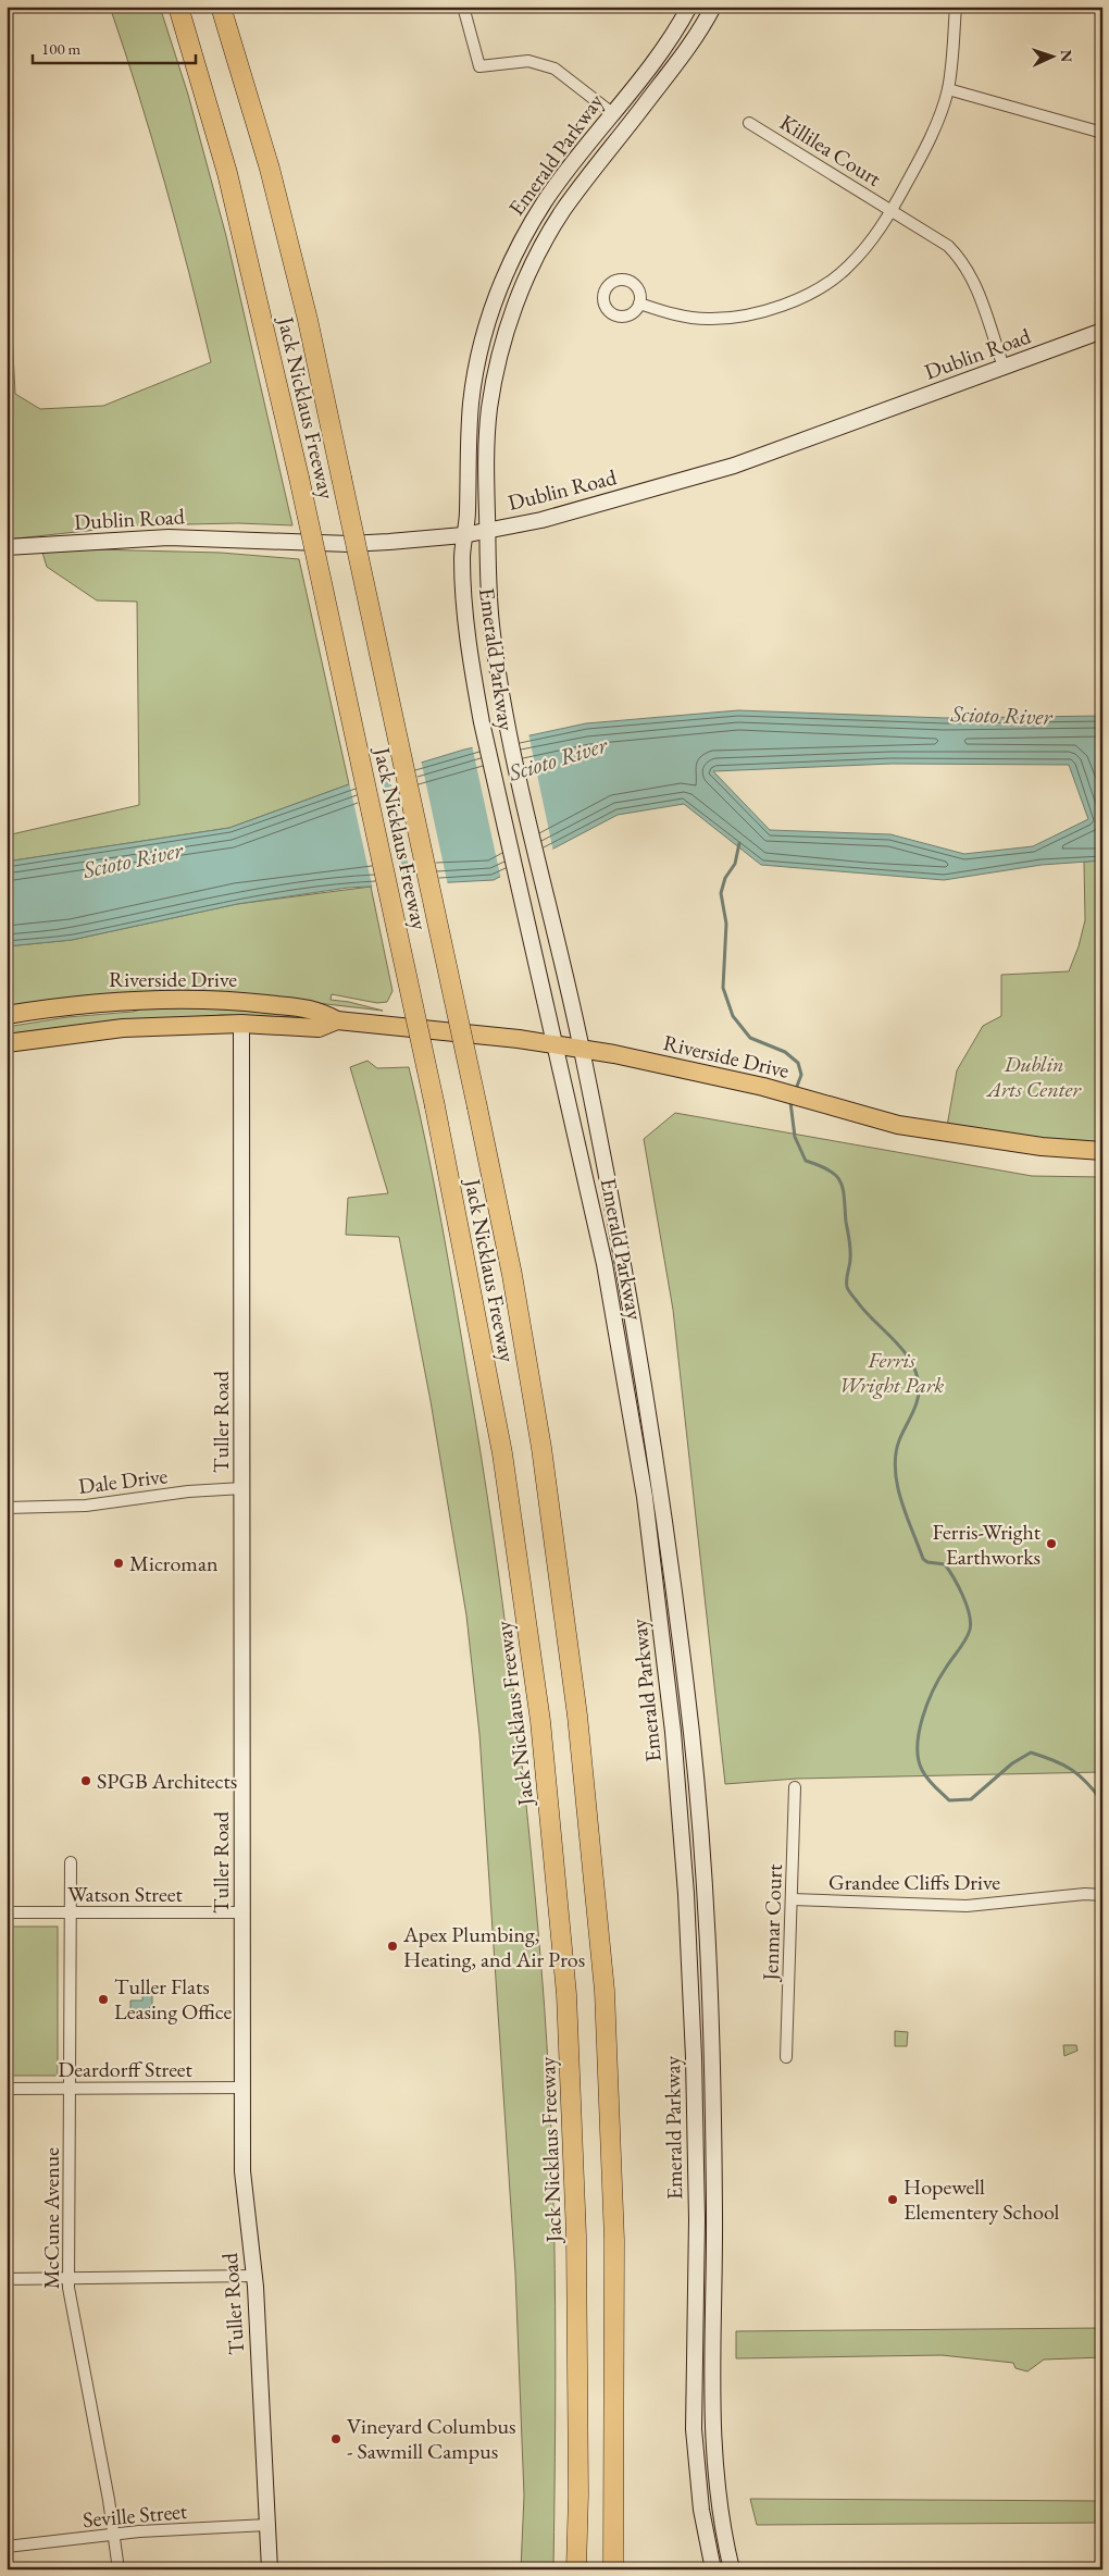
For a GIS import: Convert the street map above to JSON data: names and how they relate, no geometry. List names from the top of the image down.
{
  "streets": {
    "highway": ["Jack Nicklaus Freeway"],
    "main road": [
      "Emerald Parkway",
      "Dublin Road",
      "Riverside Drive",
      "Tuller Road"
    ],
    "street": [
      "Killilea Court",
      "Dale Drive",
      "Grandee Cliffs Drive",
      "Watson Street",
      "Jenmar Court",
      "Deardorff Street",
      "McCune Avenue",
      "Seville Street"
    ]
  },
  "crossings": [
    ["Killilea Court", "Dublin Road"],
    ["Emerald Parkway", "Dublin Road"],
    ["Emerald Parkway", "Riverside Drive"],
    ["Riverside Drive", "Tuller Road"],
    ["Tuller Road", "Dale Drive"],
    ["Tuller Road", "Watson Street"],
    ["Tuller Road", "Deardorff Street"],
    ["Tuller Road", "Seville Street"],
    ["Grandee Cliffs Drive", "Jenmar Court"],
    ["Watson Street", "McCune Avenue"],
    ["Deardorff Street", "McCune Avenue"],
    ["McCune Avenue", "Seville Street"]
  ],
  "water": ["Scioto River"],
  "parks": ["Dublin Arts Center", "Ferris Wright Park"],
  "places": [
    "Ferris-Wright Earthworks",
    "Microman",
    "SPGB Architects",
    "Apex Plumbing, Heating, and Air Pros",
    "Tuller Flats Leasing Office",
    "Hopewell Elementery School",
    "Vineyard Columbus - Sawmill Campus"
  ],
  "scale_bar": "100 m",
  "north": "right"
}
